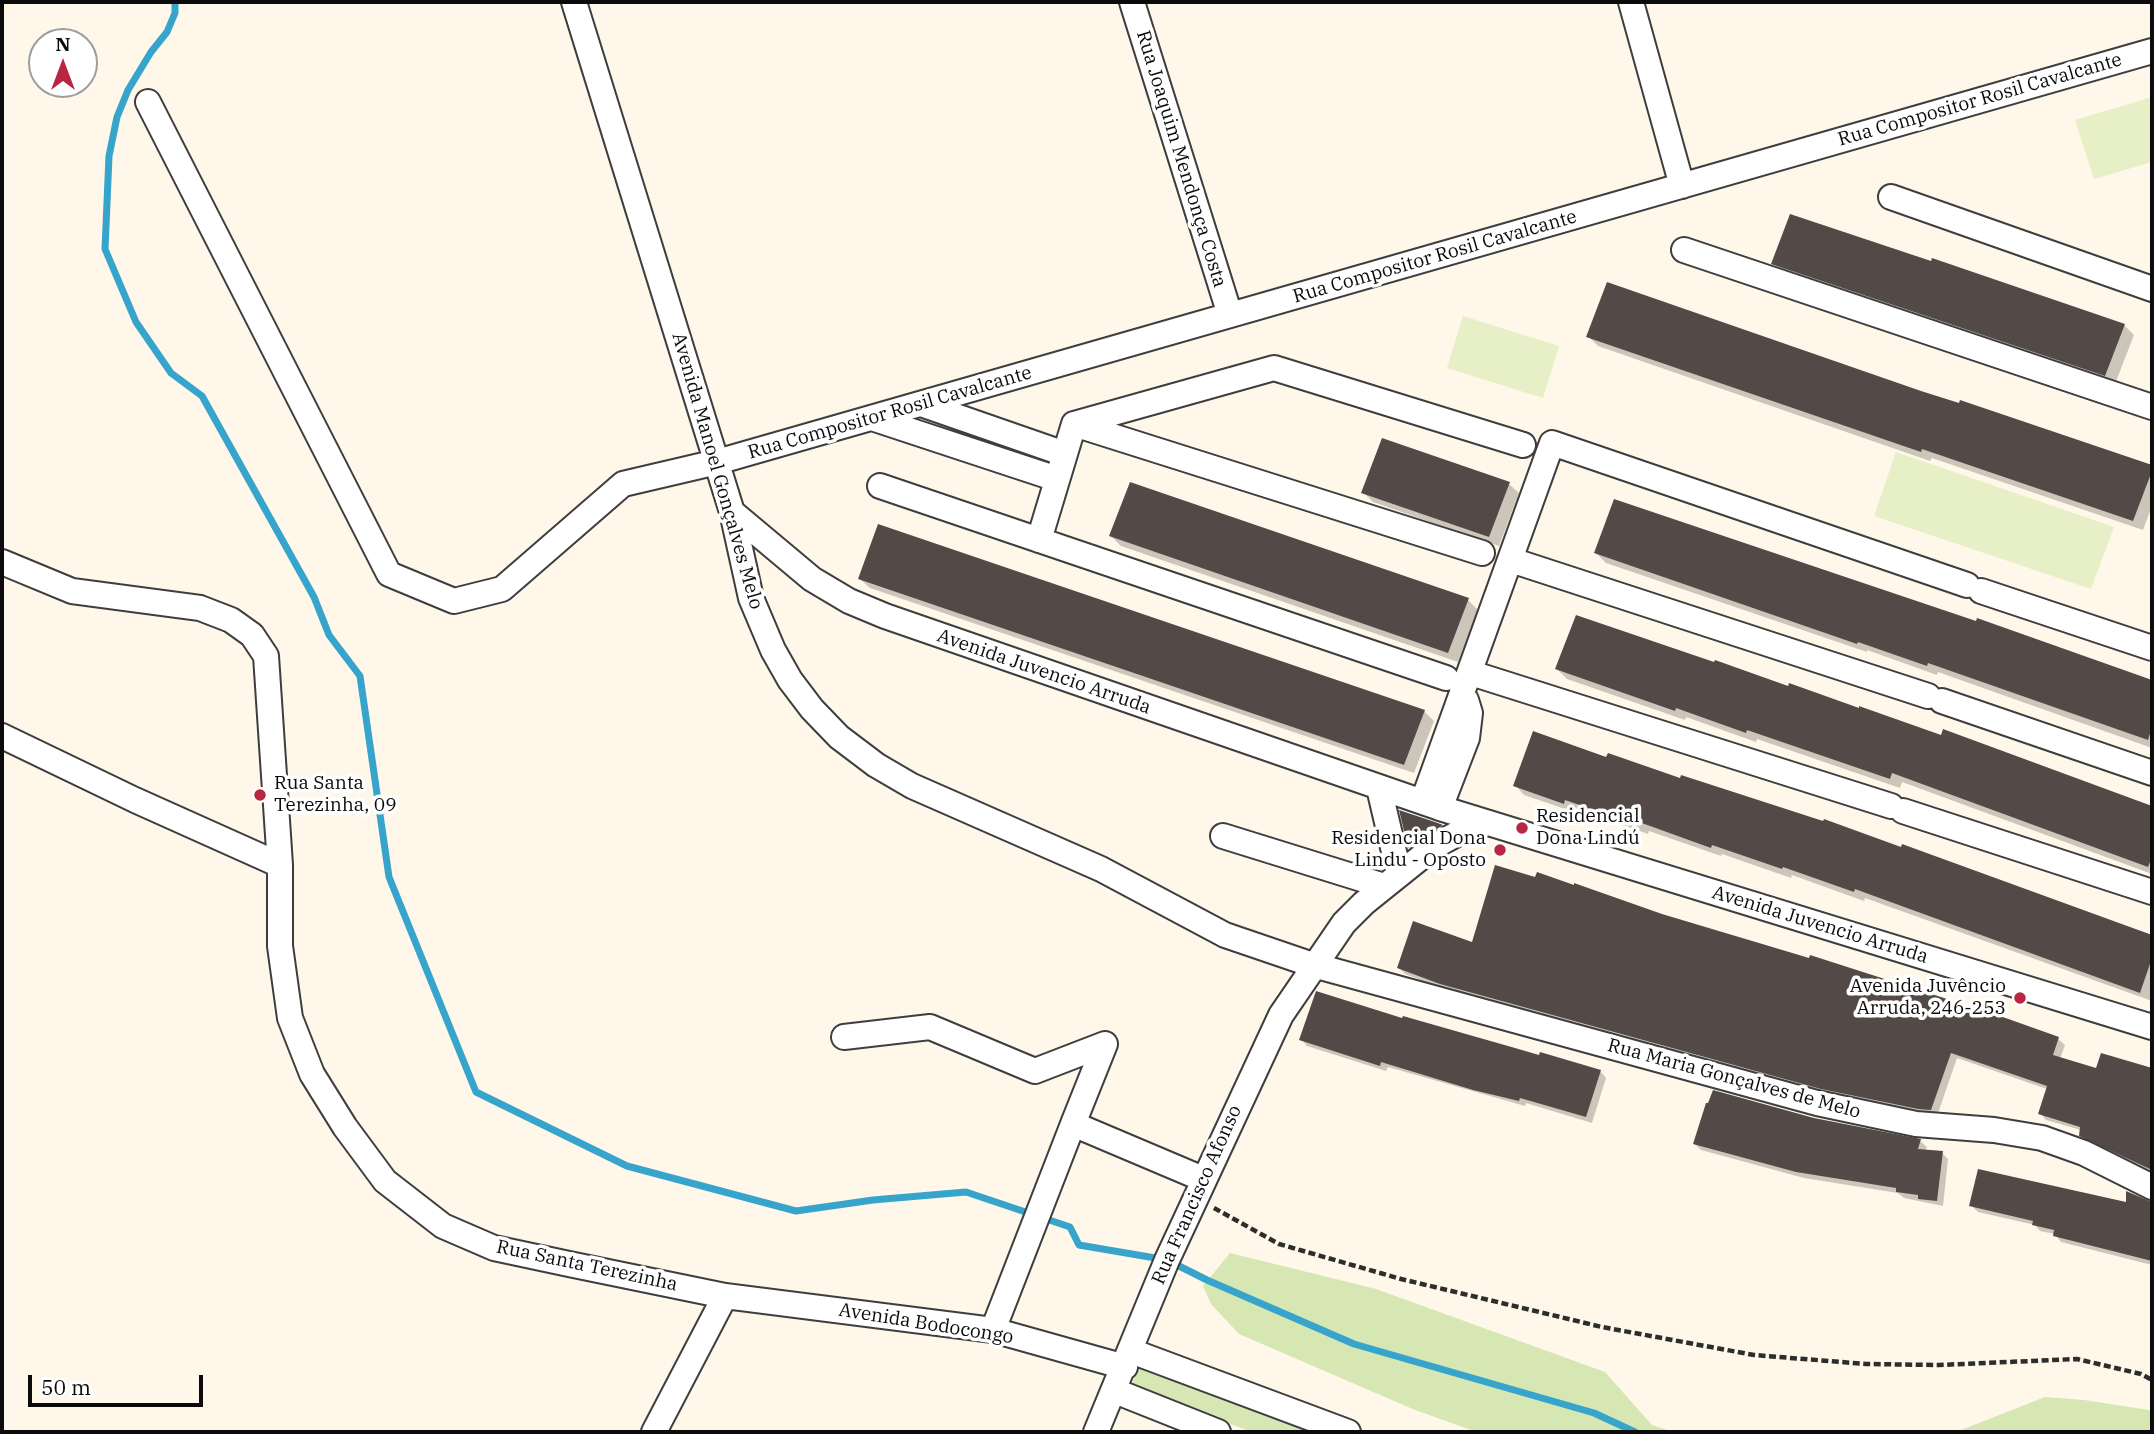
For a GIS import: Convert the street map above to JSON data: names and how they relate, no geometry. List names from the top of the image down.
{
  "streets": {
    "street": [
      "Rua Compositor Rosil Cavalcante",
      "Rua Joaquim Mendonça Costa",
      "Avenida Manoel Gonçalves Melo",
      "Avenida Juvencio Arruda",
      "Rua Maria Gonçalves de Melo",
      "Rua Francisco Afonso",
      "Rua Santa Terezinha",
      "Avenida Bodocongo"
    ]
  },
  "crossings": [
    ["Rua Compositor Rosil Cavalcante", "Rua Joaquim Mendonça Costa"],
    ["Rua Compositor Rosil Cavalcante", "Avenida Manoel Gonçalves Melo"],
    ["Avenida Manoel Gonçalves Melo", "Avenida Juvencio Arruda"],
    ["Avenida Manoel Gonçalves Melo", "Rua Maria Gonçalves de Melo"],
    ["Avenida Manoel Gonçalves Melo", "Rua Francisco Afonso"],
    ["Avenida Juvencio Arruda", "Rua Francisco Afonso"],
    ["Rua Maria Gonçalves de Melo", "Rua Francisco Afonso"],
    ["Rua Francisco Afonso", "Avenida Bodocongo"],
    ["Rua Santa Terezinha", "Avenida Bodocongo"]
  ],
  "places": [
    "Rua Santa Terezinha, 09",
    "Residencial Dona Lindú",
    "Residencial Dona Lindu - Oposto",
    "Avenida Juvêncio Arruda, 246-253"
  ],
  "scale_bar": "50 m",
  "north": "top"
}
